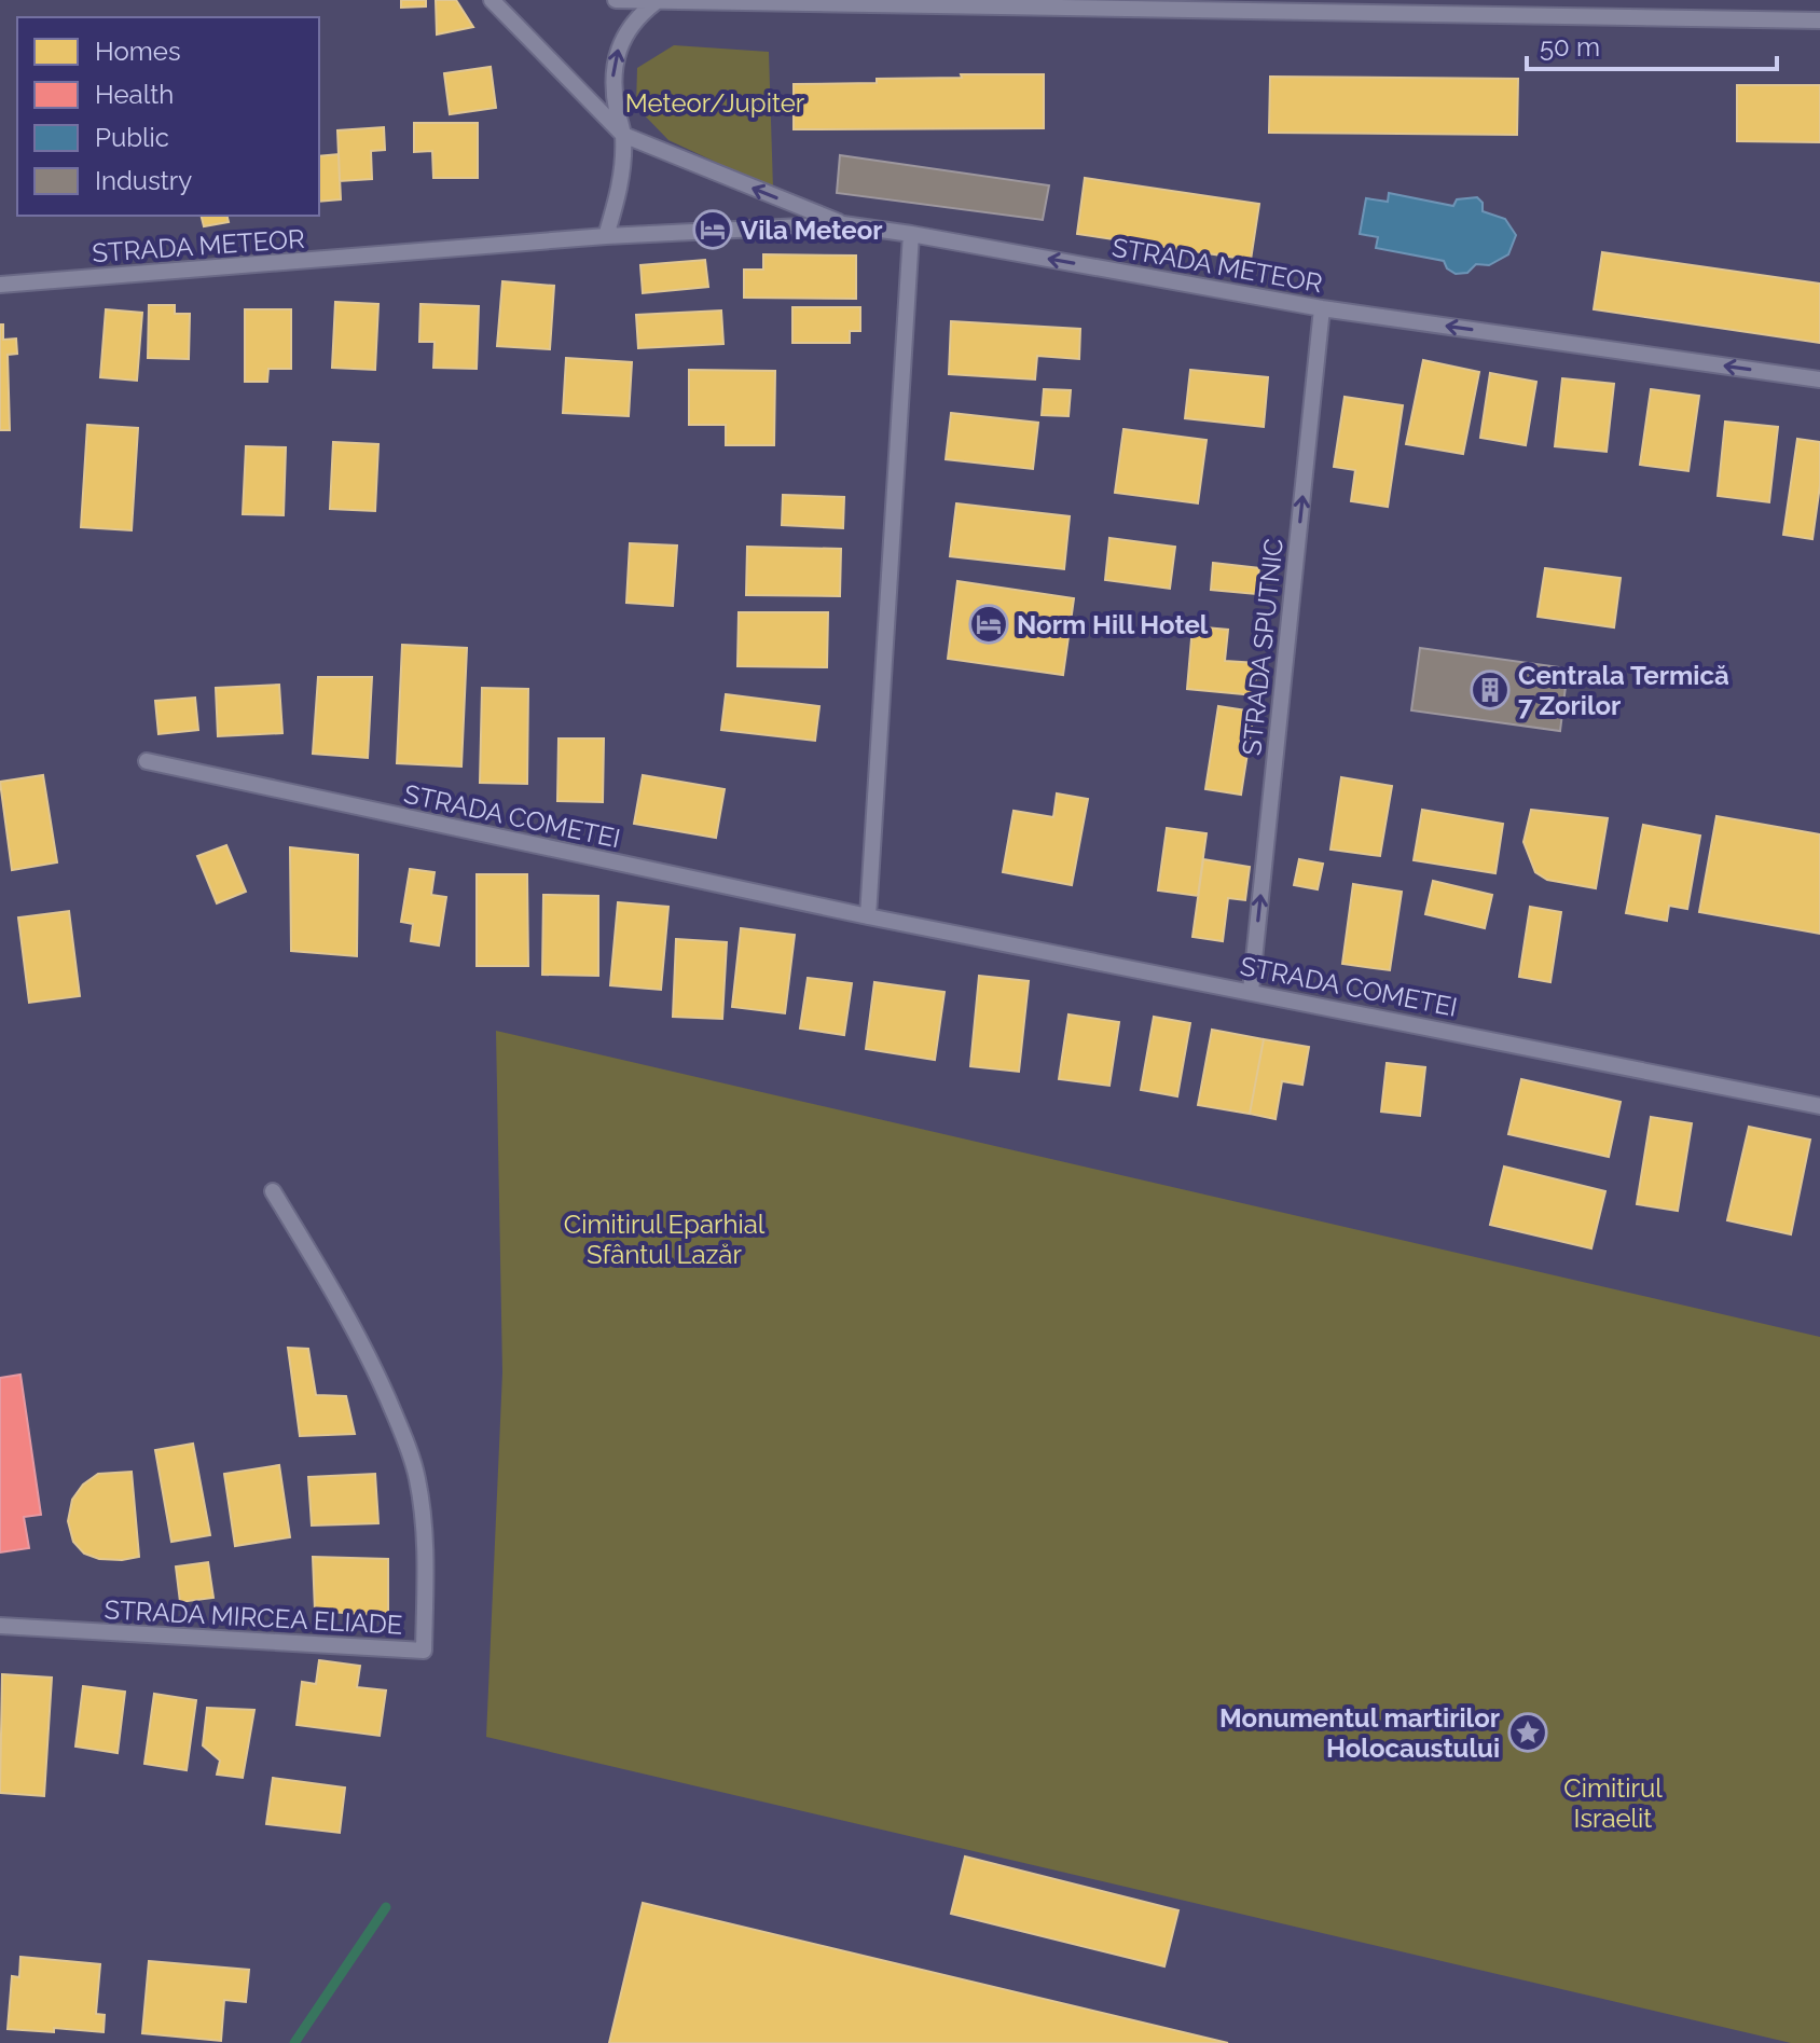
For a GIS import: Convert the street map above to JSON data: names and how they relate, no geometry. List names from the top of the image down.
{
  "streets": {
    "street": [
      "STRADA METEOR",
      "STRADA SPUTNIC",
      "STRADA COMETEI",
      "STRADA MIRCEA ELIADE"
    ]
  },
  "crossings": [
    ["STRADA METEOR", "STRADA SPUTNIC"],
    ["STRADA SPUTNIC", "STRADA COMETEI"]
  ],
  "one_way": ["STRADA METEOR", "STRADA SPUTNIC"],
  "parks": ["Meteor/Jupiter", "Cimitirul Eparhial Sfântul Lazăr", "Cimitirul Israelit"],
  "places": {
    "hotel": ["Vila Meteor", "Norm Hill Hotel"],
    "building": ["Centrala Termică 7 Zorilor"],
    "place": ["Monumentul martirilor Holocaustului"]
  },
  "legend": [
    "Homes",
    "Health",
    "Public",
    "Industry"
  ],
  "scale_bar": "50 m"
}
